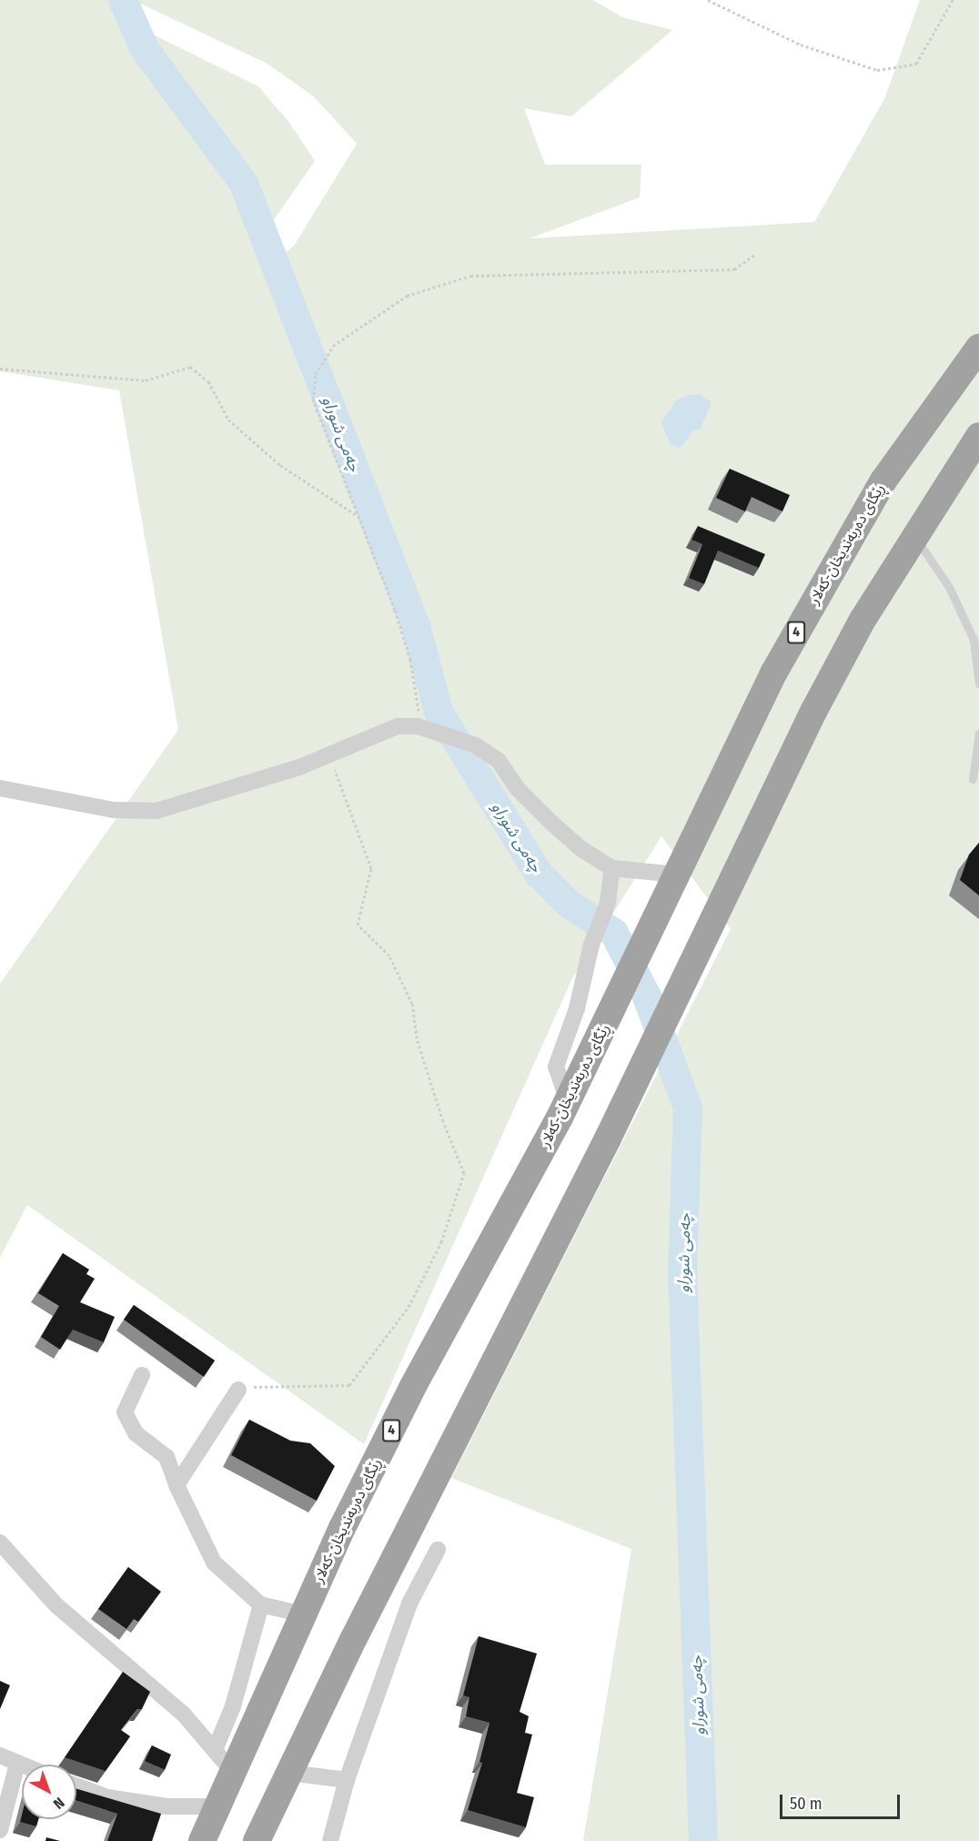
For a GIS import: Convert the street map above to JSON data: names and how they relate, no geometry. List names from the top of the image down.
{
  "streets": {
    "highway": ["ڕێگای دەربەندیخان-کەلار", "4"]
  },
  "water": ["چەمی شوراو"],
  "scale_bar": "50 m",
  "north": "bottom right"
}
